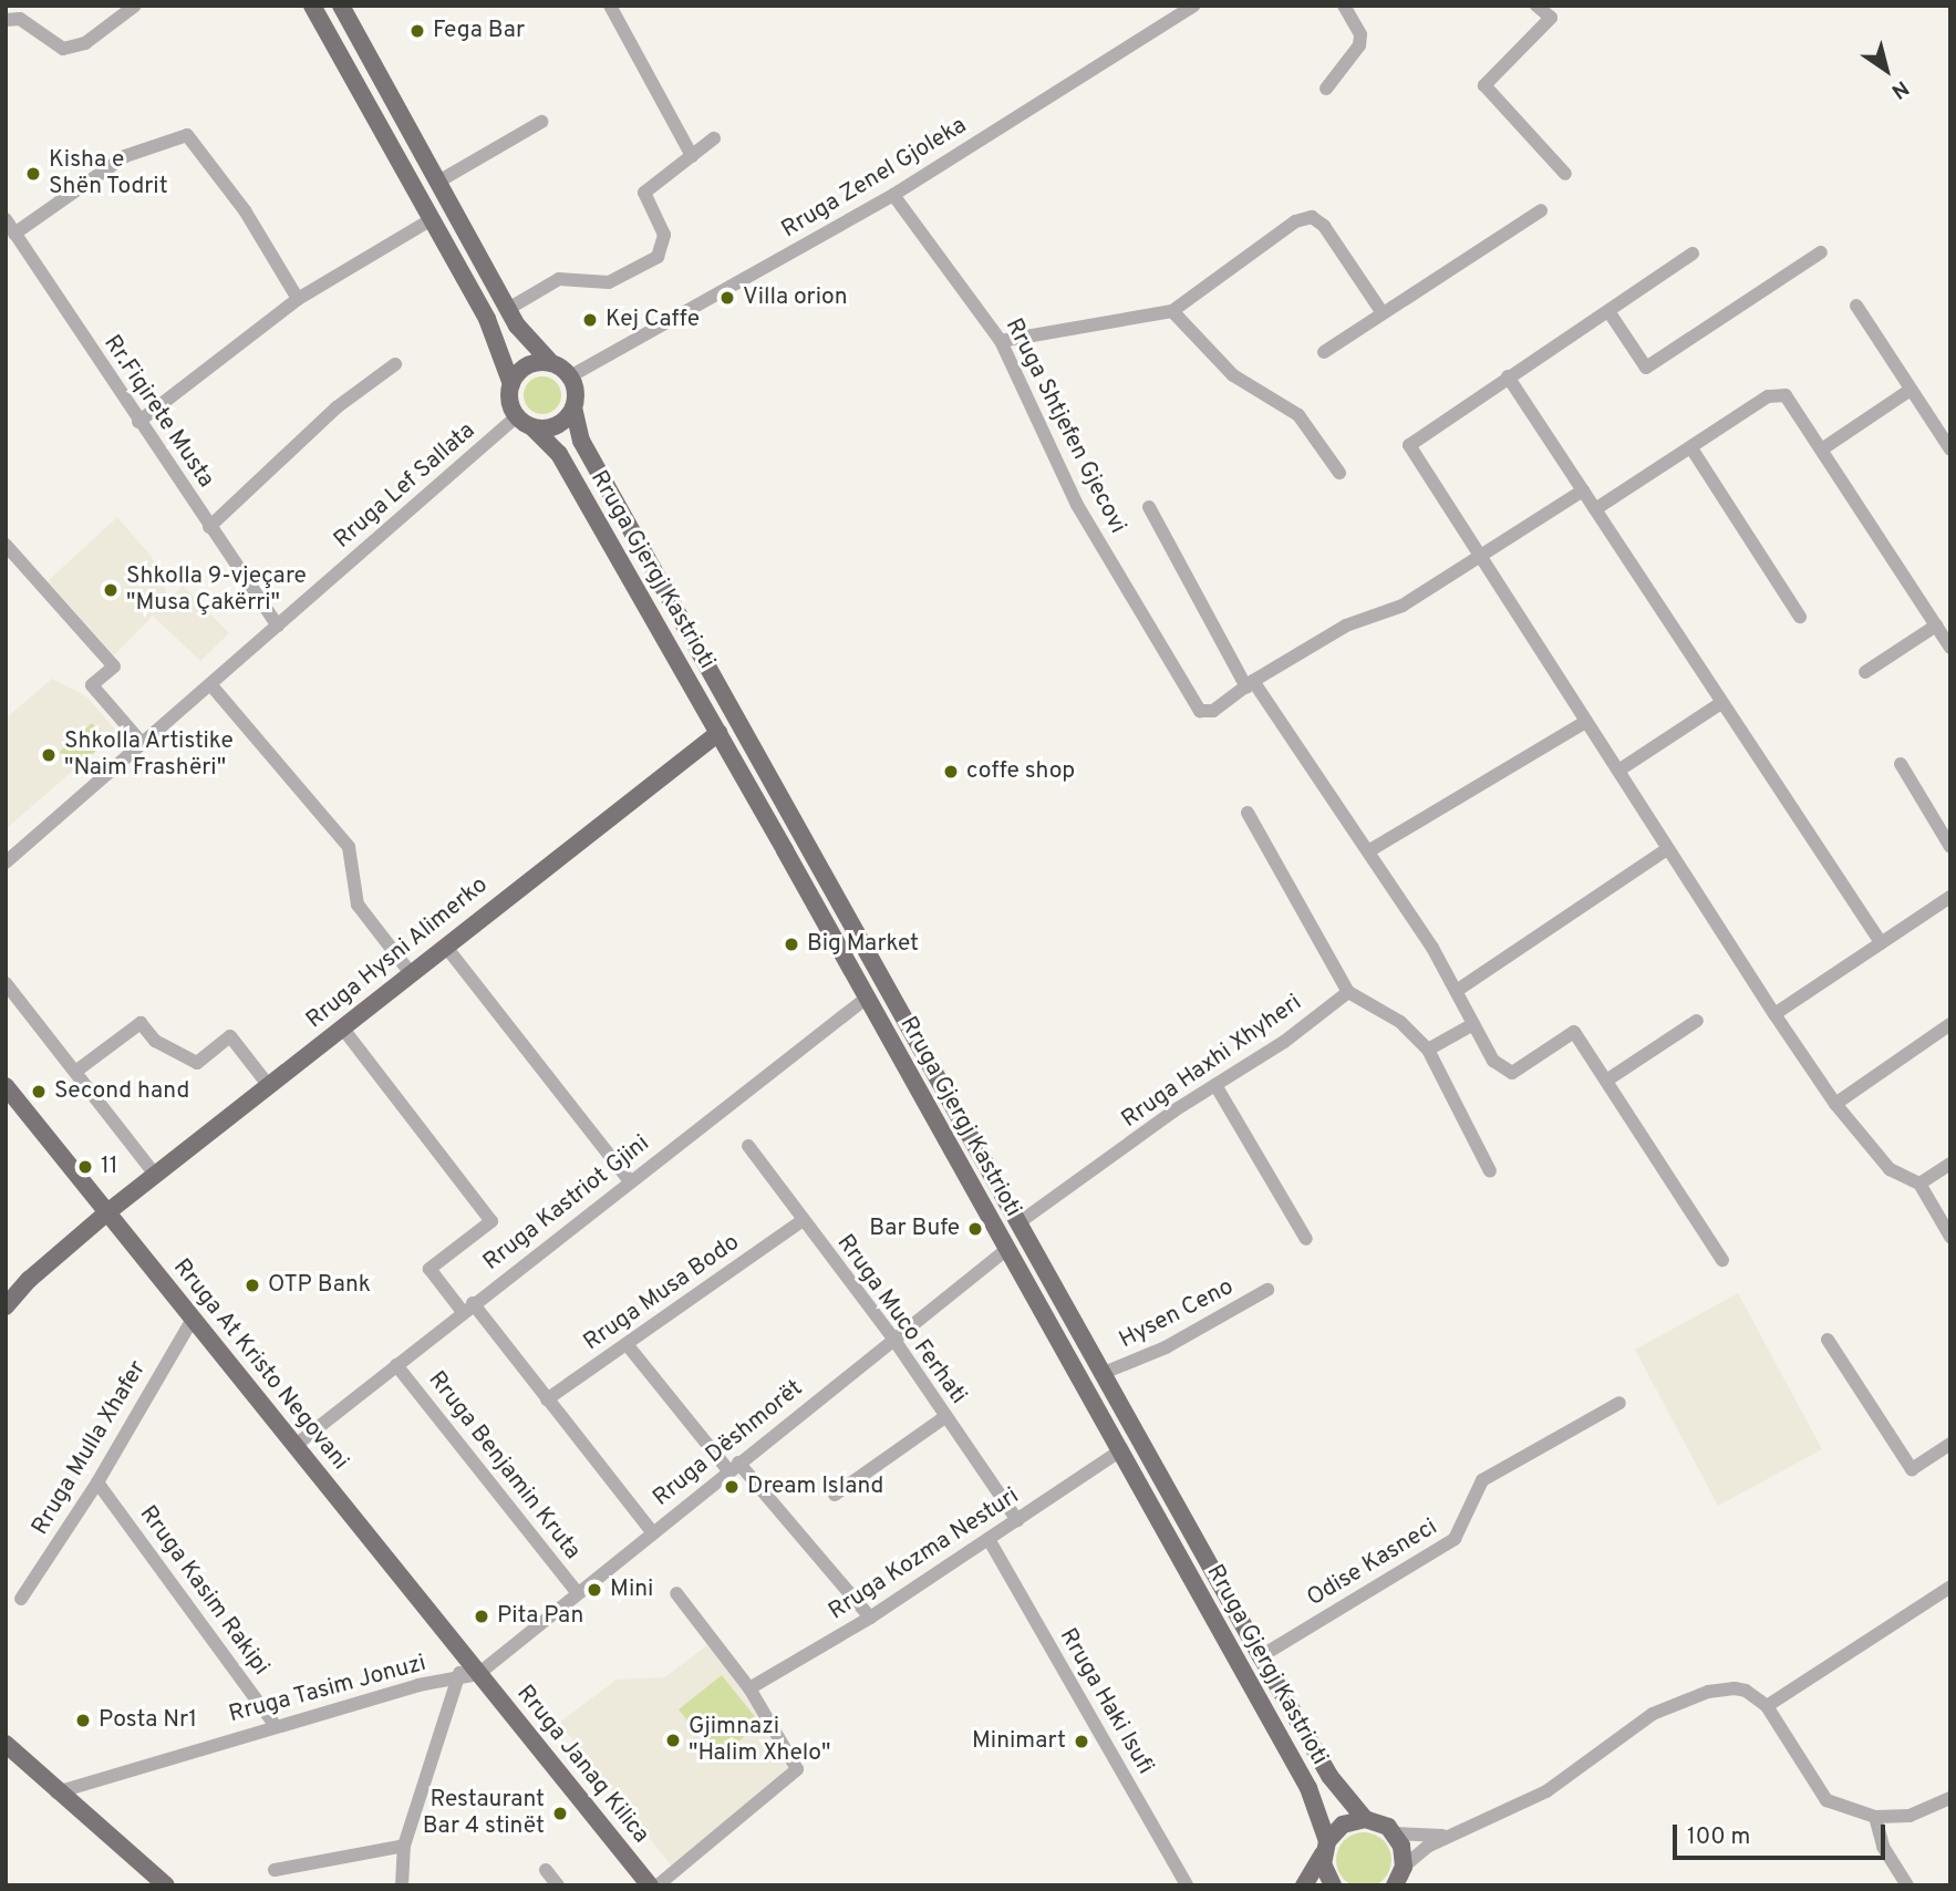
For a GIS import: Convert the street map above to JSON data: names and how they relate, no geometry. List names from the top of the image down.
{
  "streets": {
    "main road": [
      "Rruga Gjergj Kastrioti",
      "Rruga Hysni Alimerko",
      "Rruga At Kristo Negovani",
      "Rruga Janaq Kilica"
    ],
    "street": [
      "Rruga Zenel Gjoleka",
      "Rr.Fiqirete Musta",
      "Rruga Shtjefen Gjecovi",
      "Rruga Lef Sallata",
      "Rruga Haxhi Xhyheri",
      "Rruga Kastriot Gjini",
      "Rruga Musa Bodo",
      "Hysen Ceno",
      "Rruga Muco Ferhati",
      "Rruga Dëshmorët",
      "Rruga Mulla Xhafer",
      "Rruga Benjamin Kruta",
      "Rruga Kozma Nesturi",
      "Odise Kasneci",
      "Rruga Kasim Rakipi",
      "Rruga Tasim Jonuzi",
      "Rruga Haki Isufi"
    ]
  },
  "crossings": [
    ["Rruga Zenel Gjoleka", "Rruga Shtjefen Gjecovi"],
    ["Rruga Zenel Gjoleka", "Rruga Lef Sallata"],
    ["Rruga Zenel Gjoleka", "Rruga Gjergj Kastrioti"],
    ["Rr.Fiqirete Musta", "Rruga Lef Sallata"],
    ["Rruga Lef Sallata", "Rruga Gjergj Kastrioti"],
    ["Rruga Gjergj Kastrioti", "Rruga Hysni Alimerko"],
    ["Rruga Gjergj Kastrioti", "Rruga Haxhi Xhyheri"],
    ["Rruga Gjergj Kastrioti", "Rruga Kastriot Gjini"],
    ["Rruga Gjergj Kastrioti", "Hysen Ceno"],
    ["Rruga Gjergj Kastrioti", "Rruga Dëshmorët"],
    ["Rruga Gjergj Kastrioti", "Rruga Kozma Nesturi"],
    ["Rruga Gjergj Kastrioti", "Odise Kasneci"],
    ["Rruga Hysni Alimerko", "Rruga At Kristo Negovani"],
    ["Rruga Kastriot Gjini", "Rruga At Kristo Negovani"],
    ["Rruga Kastriot Gjini", "Rruga Benjamin Kruta"],
    ["Rruga Musa Bodo", "Rruga Muco Ferhati"],
    ["Rruga Muco Ferhati", "Rruga Dëshmorët"],
    ["Rruga Muco Ferhati", "Rruga Kozma Nesturi"],
    ["Rruga At Kristo Negovani", "Rruga Dëshmorët"],
    ["Rruga At Kristo Negovani", "Rruga Mulla Xhafer"],
    ["Rruga At Kristo Negovani", "Rruga Tasim Jonuzi"],
    ["Rruga At Kristo Negovani", "Rruga Janaq Kilica"],
    ["Rruga Dëshmorët", "Rruga Benjamin Kruta"],
    ["Rruga Dëshmorët", "Rruga Tasim Jonuzi"],
    ["Rruga Dëshmorët", "Rruga Janaq Kilica"],
    ["Rruga Mulla Xhafer", "Rruga Kasim Rakipi"],
    ["Rruga Kozma Nesturi", "Rruga Haki Isufi"],
    ["Rruga Kasim Rakipi", "Rruga Tasim Jonuzi"],
    ["Rruga Tasim Jonuzi", "Rruga Janaq Kilica"]
  ],
  "places": [
    "Fega Bar",
    "Kisha e Shën Todrit",
    "Villa orion",
    "Kej Caffe",
    "Shkolla 9-vjeçare \"Musa Çakërri\"",
    "Shkolla Artistike \"Naim Frashëri\"",
    "coffe shop",
    "Big Market",
    "Second hand",
    "11",
    "Bar Bufe",
    "OTP Bank",
    "Dream Island",
    "Mini",
    "Pita Pan",
    "Posta Nr1",
    "Gjimnazi \"Halim Xhelo\"",
    "Minimart",
    "Restaurant Bar 4 stinët"
  ],
  "scale_bar": "100 m",
  "north": "bottom right"
}
